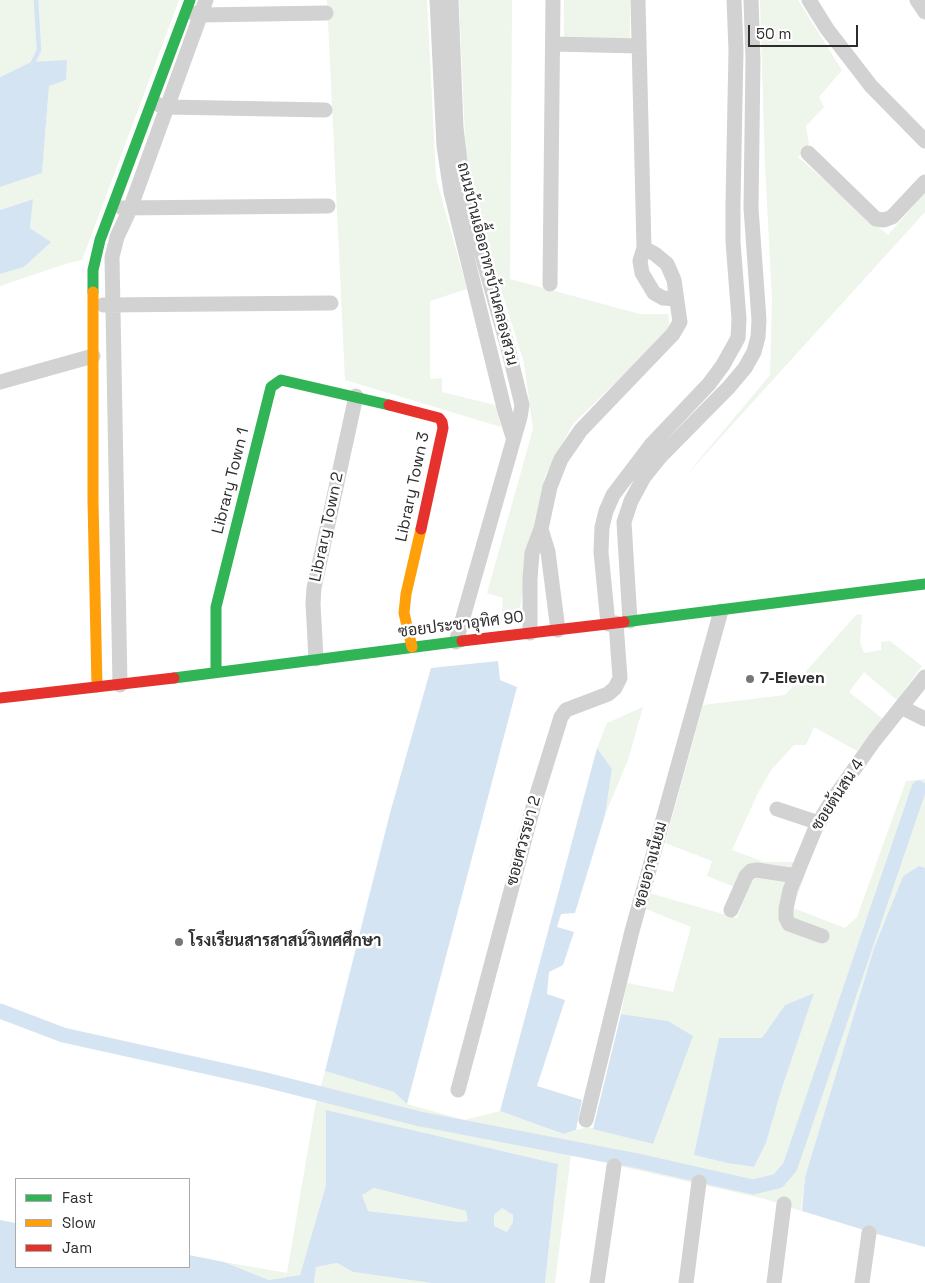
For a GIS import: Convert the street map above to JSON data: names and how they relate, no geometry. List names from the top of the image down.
{
  "streets": {
    "street": [
      "ถนนบ้านเอื้ออาทรบ้านคลองสวน",
      "Library Town 1",
      "Library Town 3",
      "Library Town 2",
      "ซอยประชาอุทิศ 90",
      "ซอยต้นสน 4",
      "ซอยศวรรยา 2",
      "ซอยอาจเนียม"
    ]
  },
  "crossings": [
    ["ถนนบ้านเอื้ออาทรบ้านคลองสวน", "ซอยประชาอุทิศ 90"],
    ["Library Town 1", "Library Town 3"],
    ["Library Town 1", "Library Town 2"],
    ["Library Town 1", "ซอยประชาอุทิศ 90"],
    ["Library Town 3", "Library Town 2"],
    ["Library Town 3", "ซอยประชาอุทิศ 90"],
    ["Library Town 2", "ซอยประชาอุทิศ 90"],
    ["ซอยประชาอุทิศ 90", "ซอยศวรรยา 2"],
    ["ซอยประชาอุทิศ 90", "ซอยอาจเนียม"]
  ],
  "places": ["7-Eleven", "โรงเรียนสารสาสน์วิเทศศึกษา"],
  "legend": ["Fast", "Slow", "Jam"],
  "scale_bar": "50 m"
}
